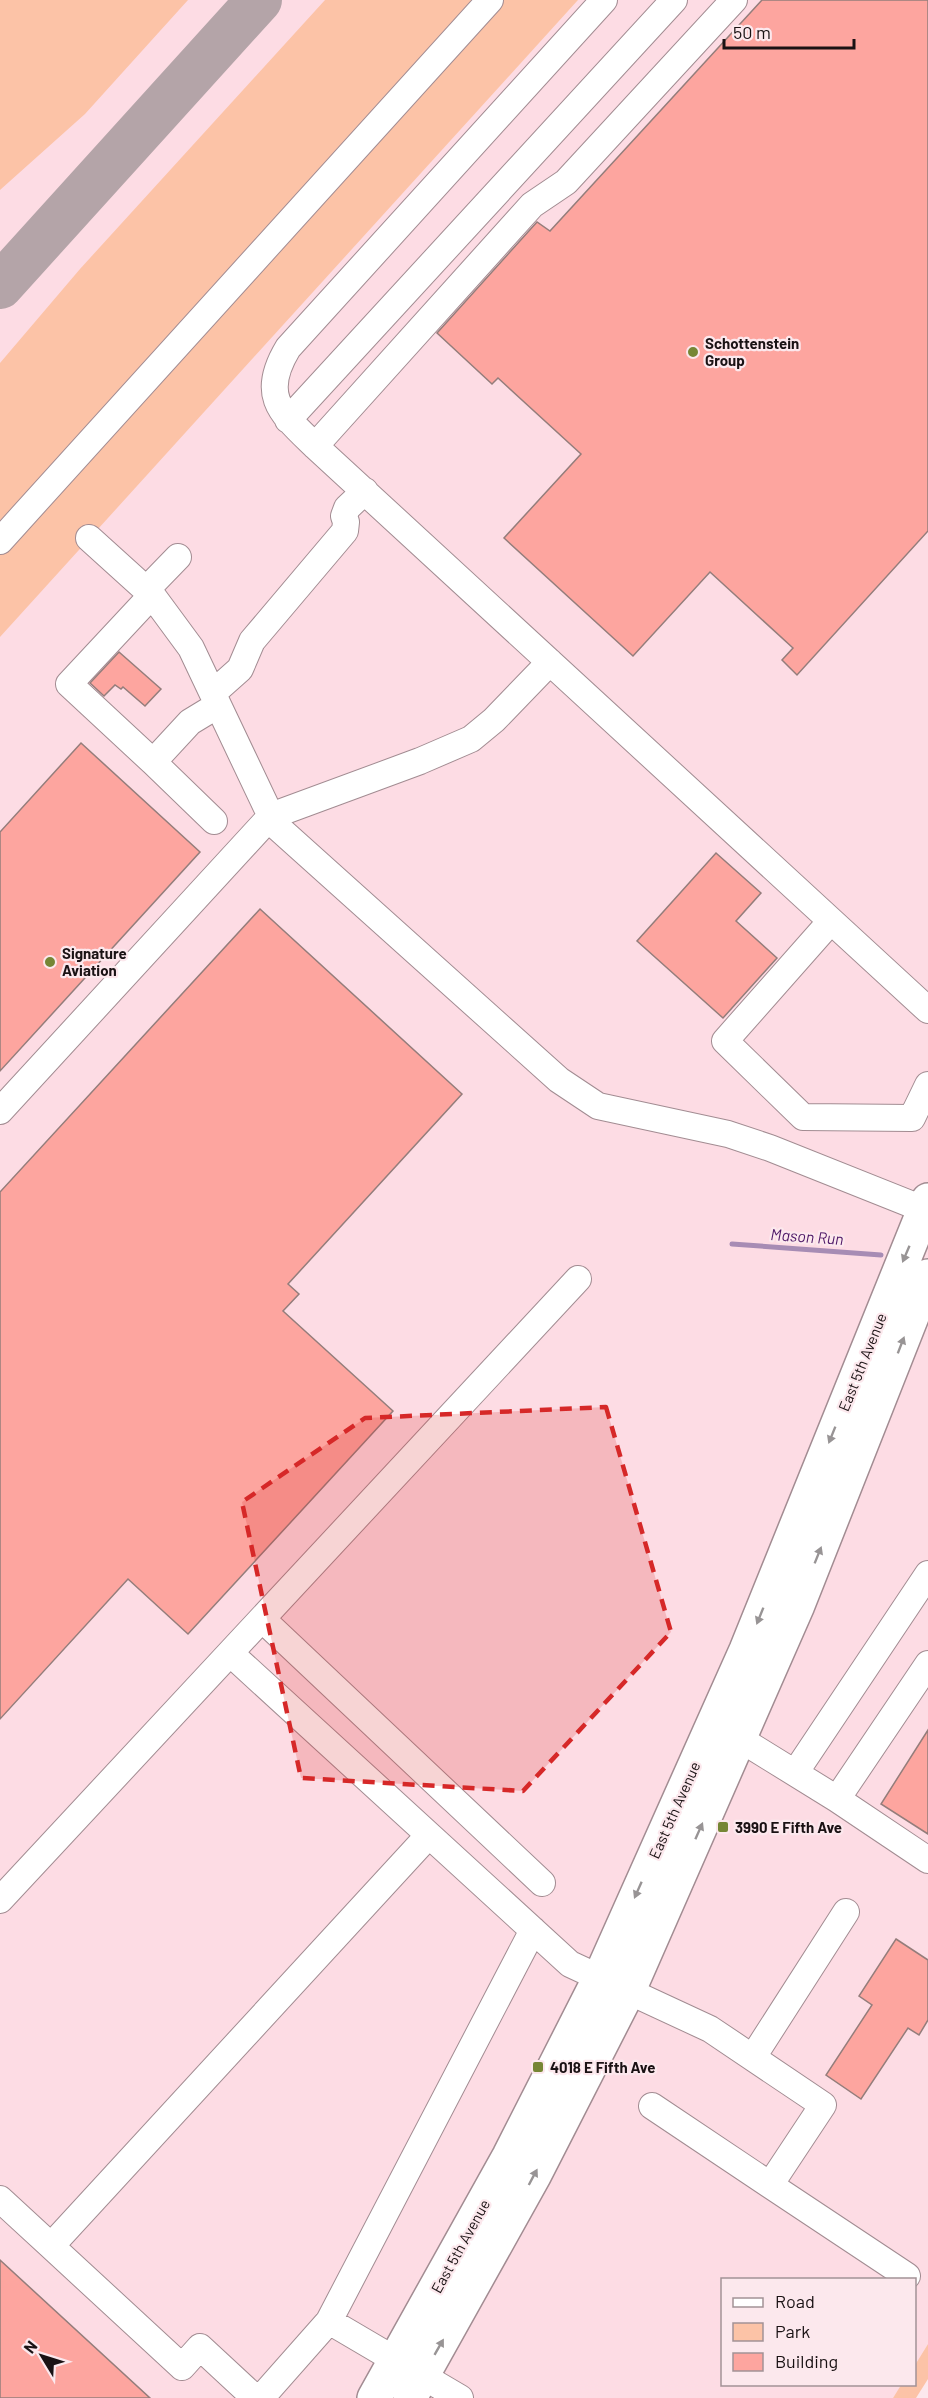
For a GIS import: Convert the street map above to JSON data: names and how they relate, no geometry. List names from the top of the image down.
{
  "streets": {
    "main road": ["East 5th Avenue"]
  },
  "water": ["Mason Run"],
  "places": {
    "other": ["Schottenstein Group", "Signature Aviation"],
    "transit": ["3990 E Fifth Ave", "4018 E Fifth Ave"]
  },
  "legend": ["Road", "Park", "Building"],
  "scale_bar": "50 m",
  "north": "top left"
}
